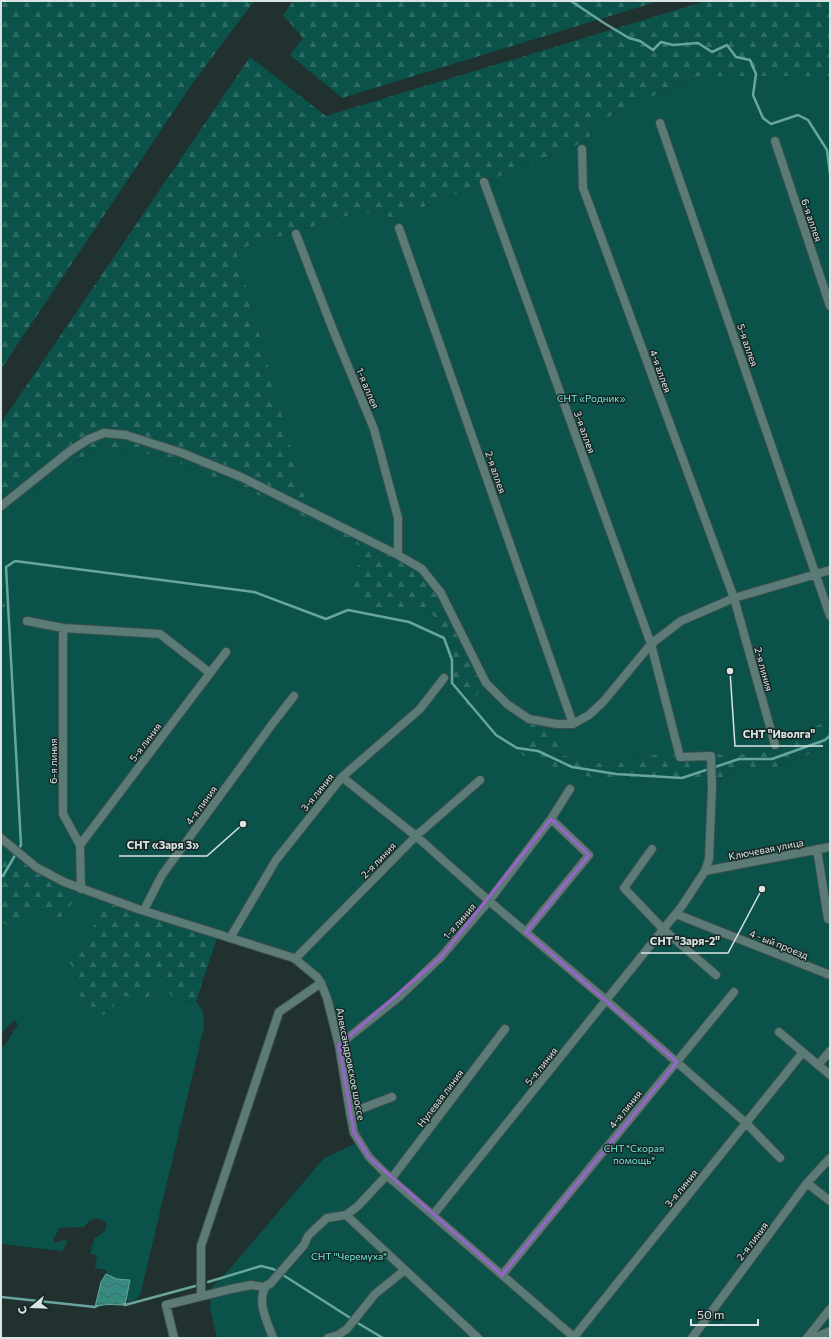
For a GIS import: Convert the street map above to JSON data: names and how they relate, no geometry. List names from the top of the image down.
{
  "streets": {
    "street": [
      "6-я аллея",
      "5-я аллея",
      "4-я аллея",
      "1-я аллея",
      "3-я аллея",
      "2-я аллея",
      "2-я линия",
      "5-я линия",
      "6-я линия",
      "3-я линия",
      "4-я линия",
      "Ключевая улица",
      "1-я линия",
      "4 - ый проезд",
      "Александровское шоссе",
      "Нулевая линия"
    ]
  },
  "crossings": [
    ["4-я аллея", "2-я линия"],
    ["2-я линия", "Александровское шоссе"],
    ["5-я линия", "6-я линия"],
    ["5-я линия", "Ключевая улица"],
    ["5-я линия", "4 - ый проезд"],
    ["5-я линия", "Александровское шоссе"],
    ["6-я линия", "Александровское шоссе"],
    ["3-я линия", "Александровское шоссе"],
    ["4-я линия", "Александровское шоссе"],
    ["1-я линия", "Александровское шоссе"],
    ["Александровское шоссе", "Нулевая линия"]
  ],
  "parks": ["СНТ «Родник»", "СНТ \"Скорая помощь\"", "СНТ \"Черемуха\""],
  "places": ["СНТ \"Иволга\"", "СНТ «Заря 3»", "СНТ \"Заря-2\""],
  "scale_bar": "50 m",
  "north": "left"
}
